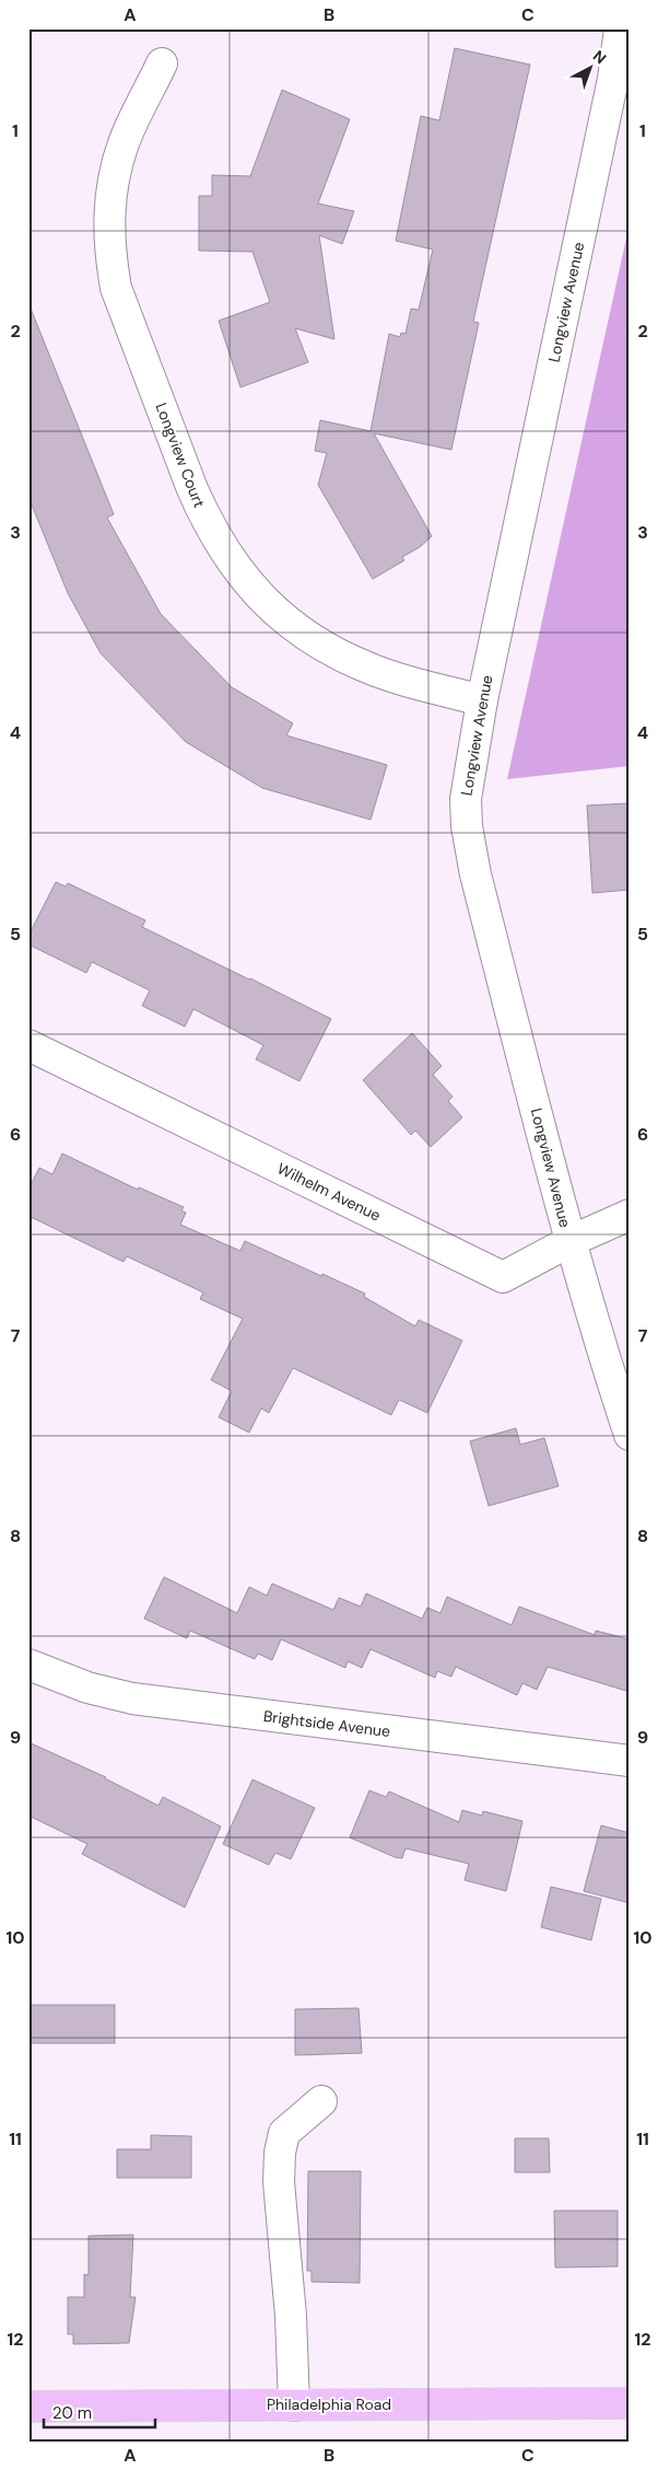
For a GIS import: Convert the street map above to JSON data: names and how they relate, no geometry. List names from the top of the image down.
{
  "streets": {
    "main road": ["Philadelphia Road"],
    "street": [
      "Longview Avenue",
      "Longview Court",
      "Wilhelm Avenue",
      "Brightside Avenue"
    ]
  },
  "crossings": [
    ["Longview Avenue", "Longview Court"],
    ["Longview Avenue", "Wilhelm Avenue"]
  ],
  "scale_bar": "20 m",
  "north": "top right",
  "grid": {
    "columns": ["A", "B", "C"],
    "rows": [
      "1",
      "2",
      "3",
      "4",
      "5",
      "6",
      "7",
      "8",
      "9",
      "10",
      "11",
      "12"
    ]
  }
}
